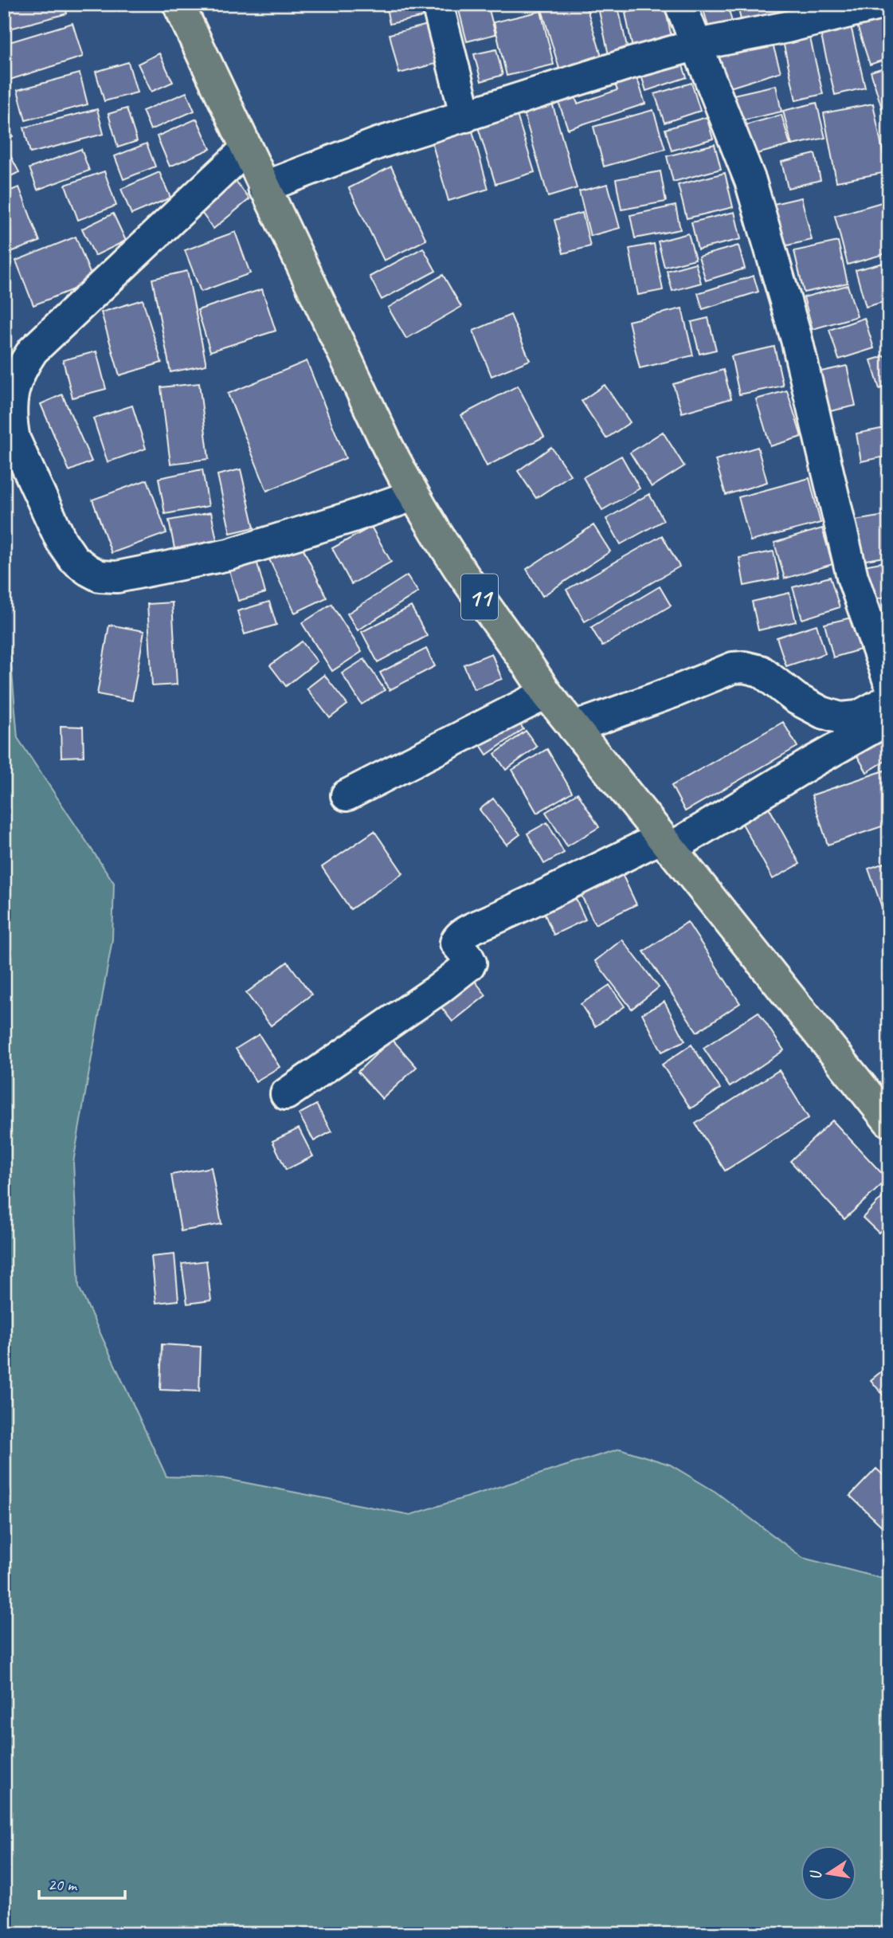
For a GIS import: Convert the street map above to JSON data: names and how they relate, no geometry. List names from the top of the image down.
{
  "streets": {
    "highway": ["11"]
  },
  "scale_bar": "20 m",
  "north": "left"
}
